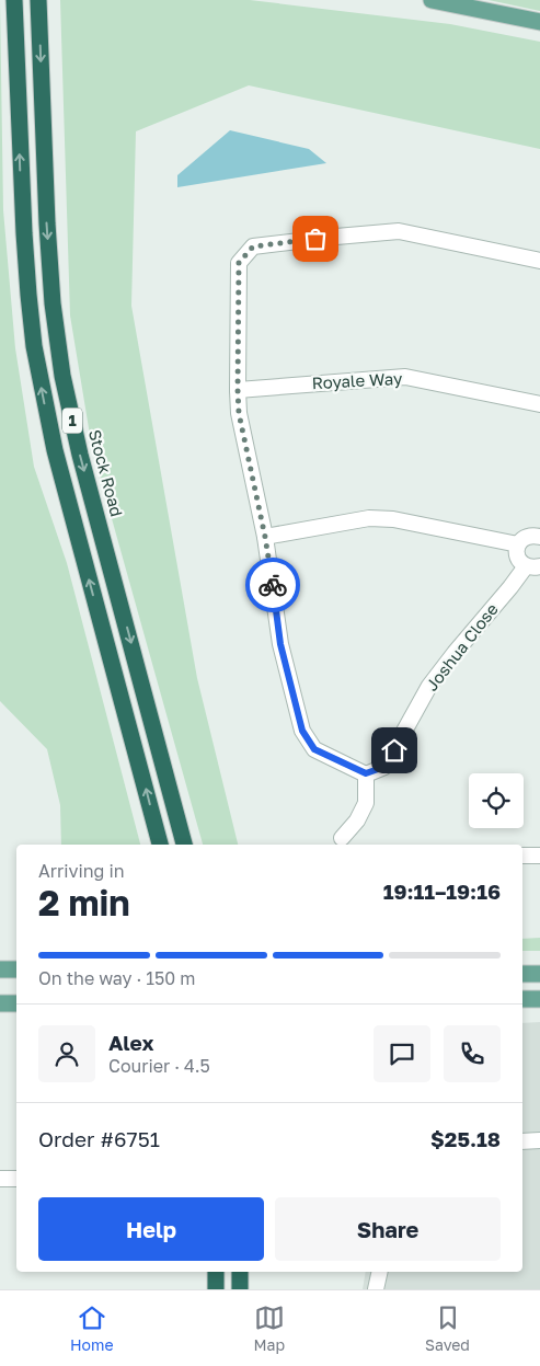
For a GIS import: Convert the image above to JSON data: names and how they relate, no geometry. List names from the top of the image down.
{
  "streets": {
    "highway": ["1", "Stock Road"],
    "street": ["Royale Way", "Joshua Close"]
  },
  "page": {
    "heading": ["2 min", "Arriving in", "19:11–19:16"],
    "panel": [
      "Alex",
      "Courier · 4.5",
      "Order #6751",
      "$25.18"
    ],
    "bar": "On the way · 150 m",
    "buttons": ["Help", "Share"],
    "tabs": ["Home", "Map", "Saved"]
  }
}
